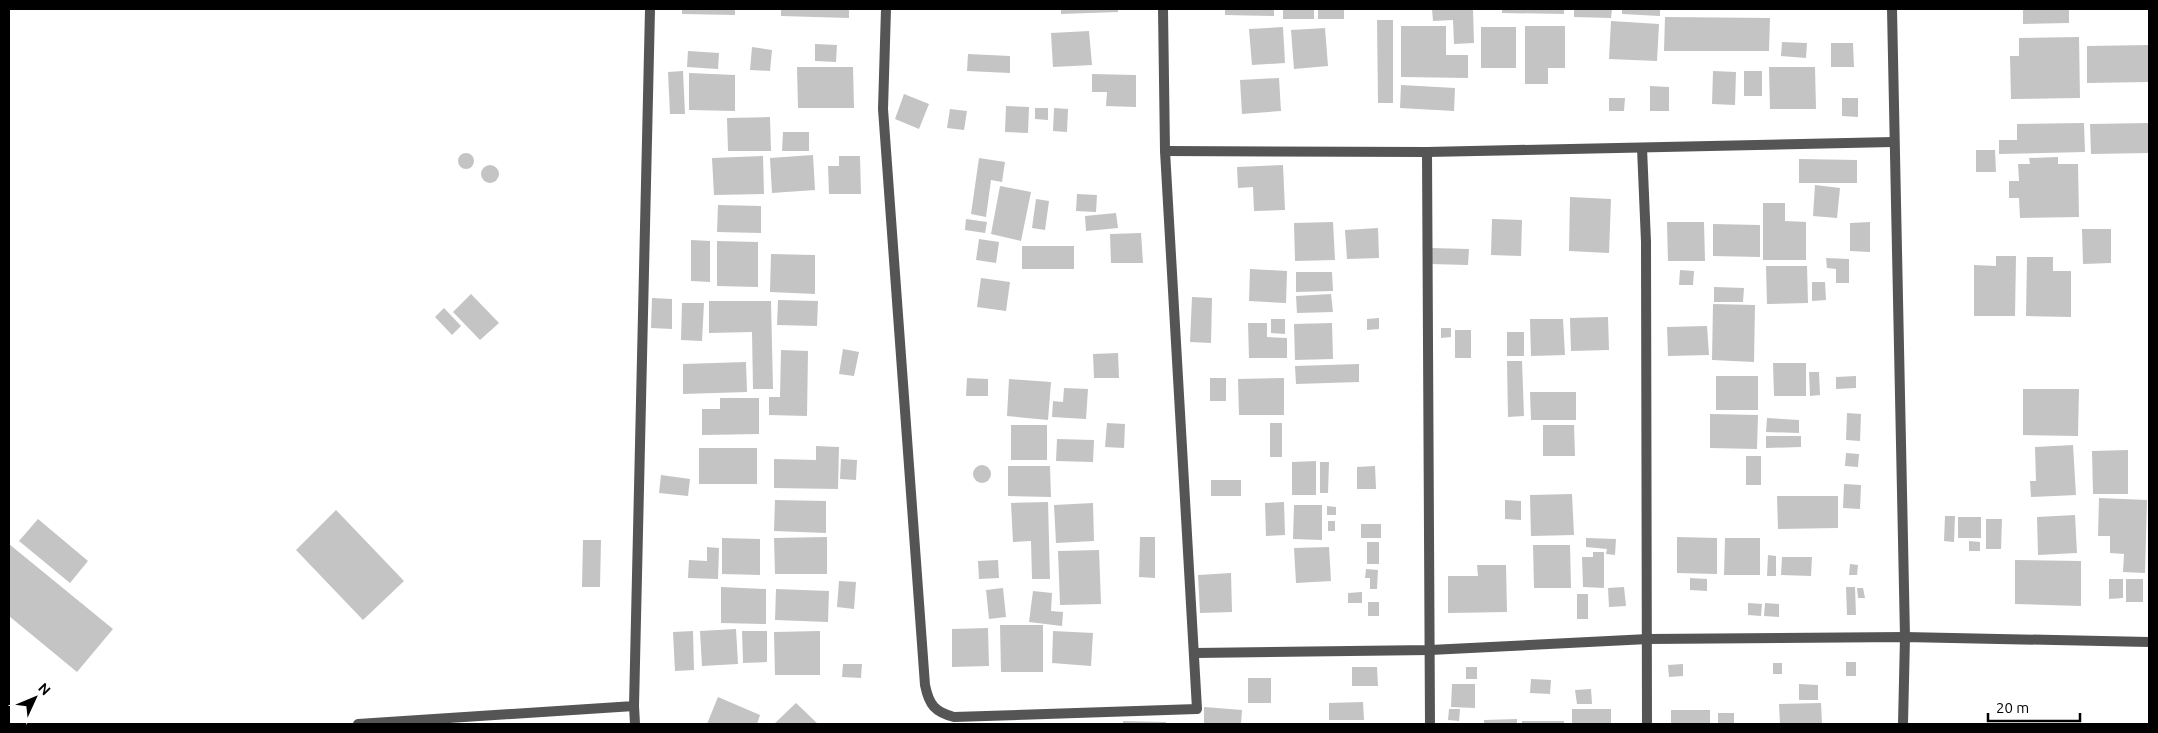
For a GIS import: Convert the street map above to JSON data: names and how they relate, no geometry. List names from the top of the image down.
{
  "scale_bar": "20 m",
  "north": "top right"
}
